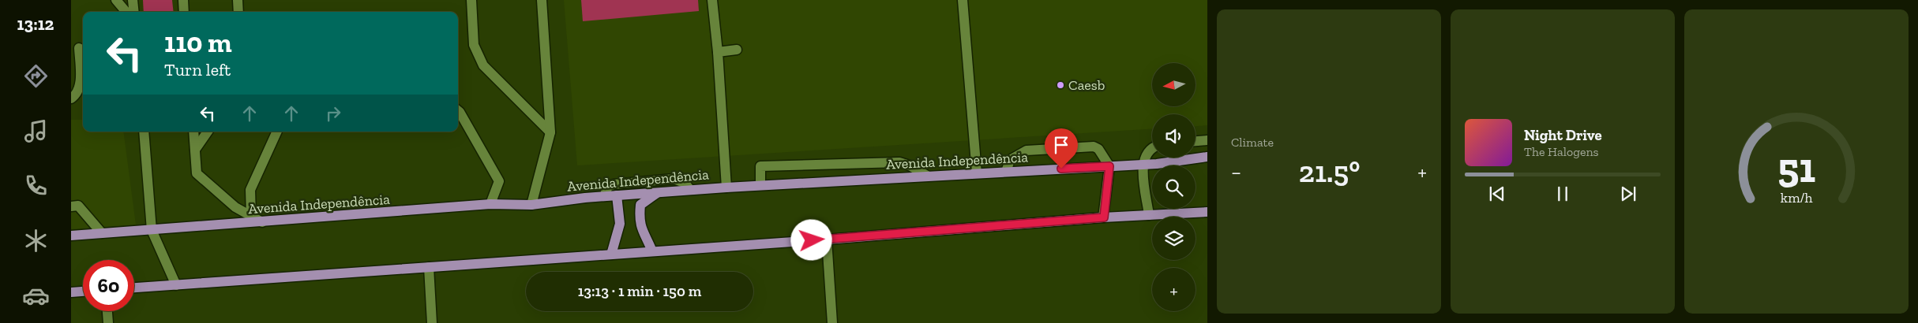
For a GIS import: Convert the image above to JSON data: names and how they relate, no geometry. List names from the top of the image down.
{
  "streets": {
    "main road": ["Avenida Independência"]
  },
  "places": ["Caesb"],
  "north": "left",
  "page": {
    "tabs": "13:12",
    "tile": "Climate",
    "turn": ["110 m", "Turn left"],
    "map_buttons": "+",
    "song": ["Night Drive", "The Halogens"],
    "heat": ["−", "21.5°", "+"],
    "limit": "60",
    "trip": "13:13 · 1 min · 150 m",
    "gauge": ["51", "km/h"]
  }
}
